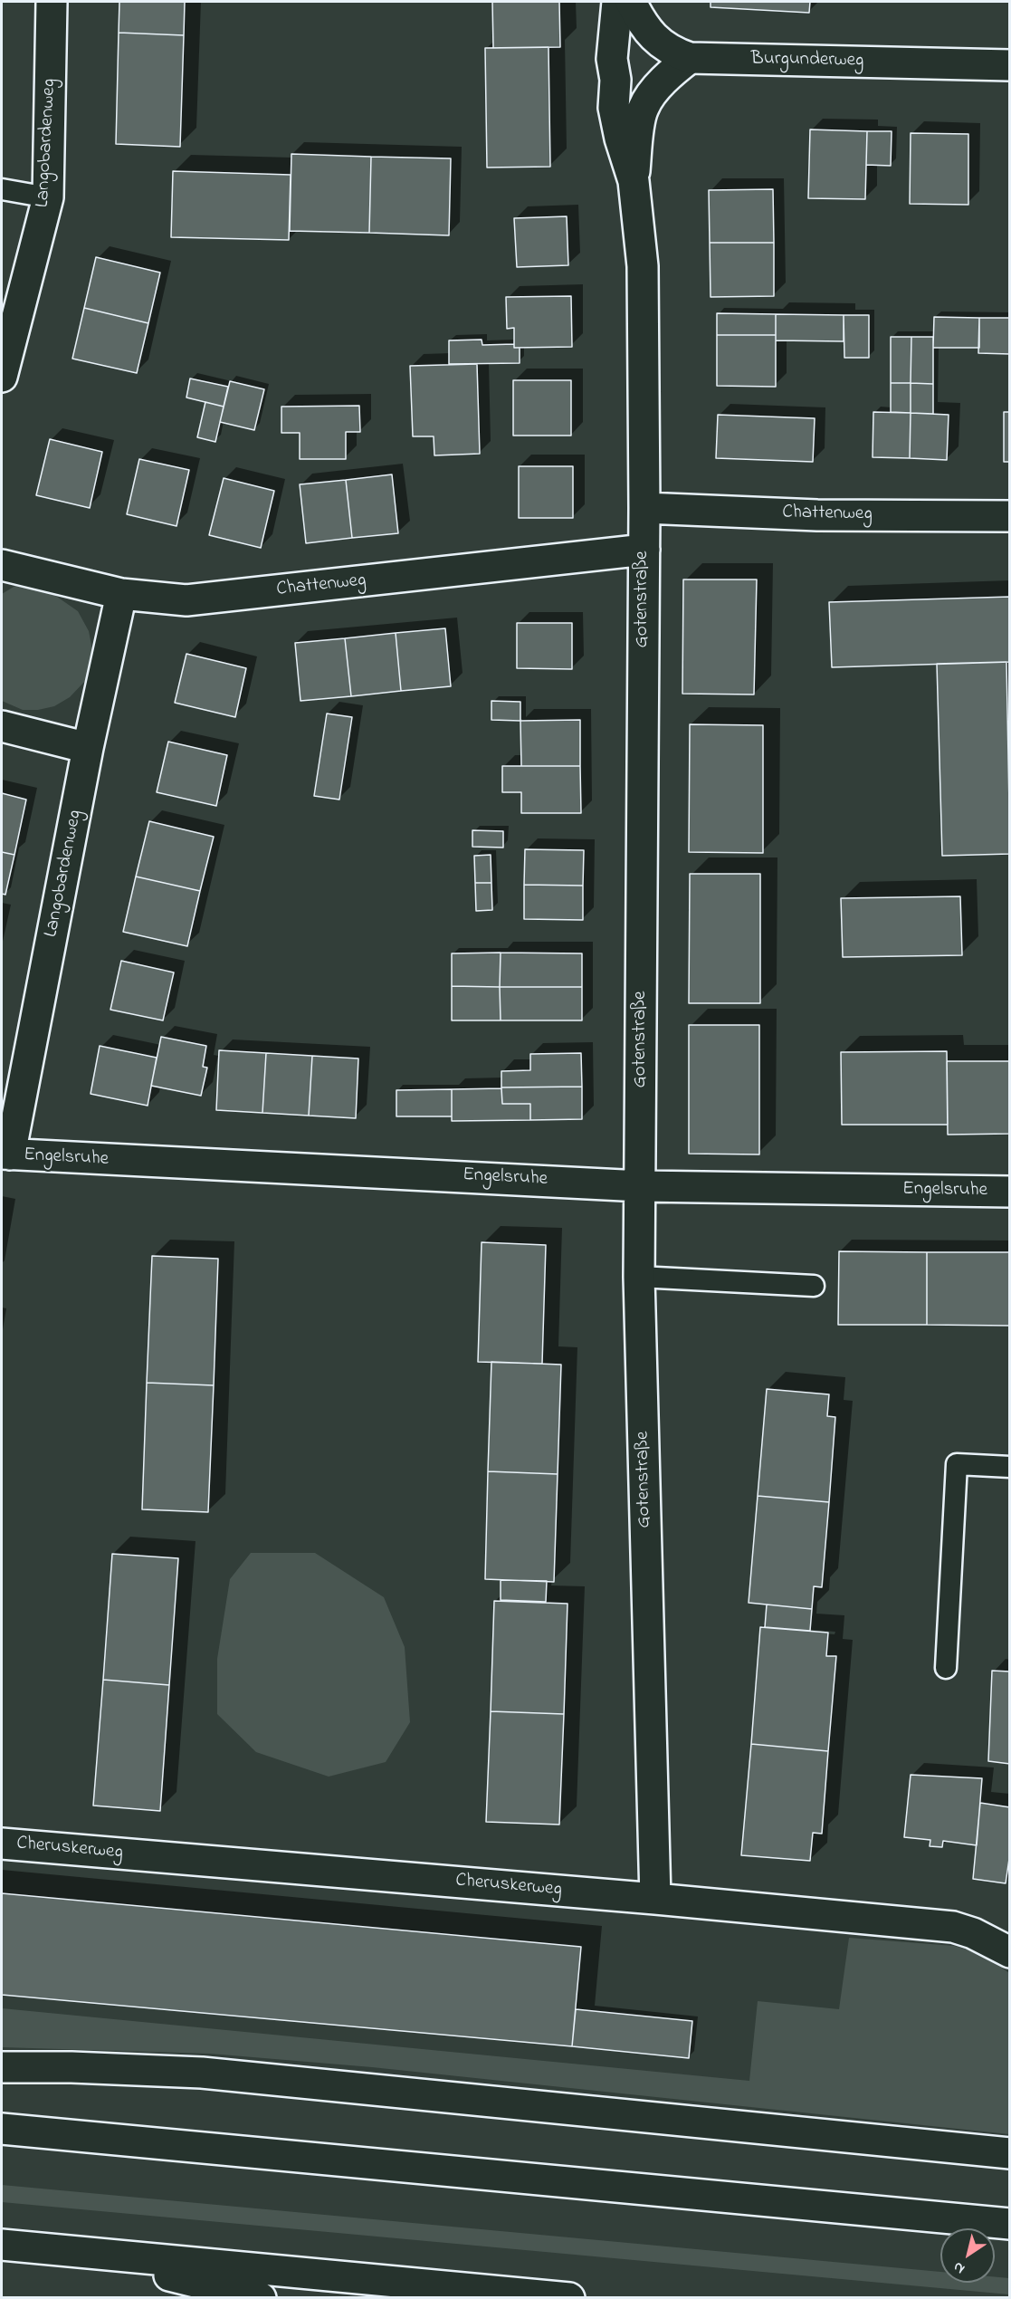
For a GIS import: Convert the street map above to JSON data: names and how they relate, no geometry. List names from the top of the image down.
{
  "streets": {
    "main road": [
      "Burgunderweg",
      "Langobardenweg",
      "Chattenweg",
      "Gotenstraße",
      "Engelsruhe",
      "Cheruskerweg"
    ]
  },
  "crossings": [
    ["Burgunderweg", "Gotenstraße"],
    ["Langobardenweg", "Chattenweg"],
    ["Langobardenweg", "Engelsruhe"],
    ["Chattenweg", "Gotenstraße"],
    ["Gotenstraße", "Engelsruhe"],
    ["Gotenstraße", "Cheruskerweg"]
  ],
  "north": "bottom left"
}
